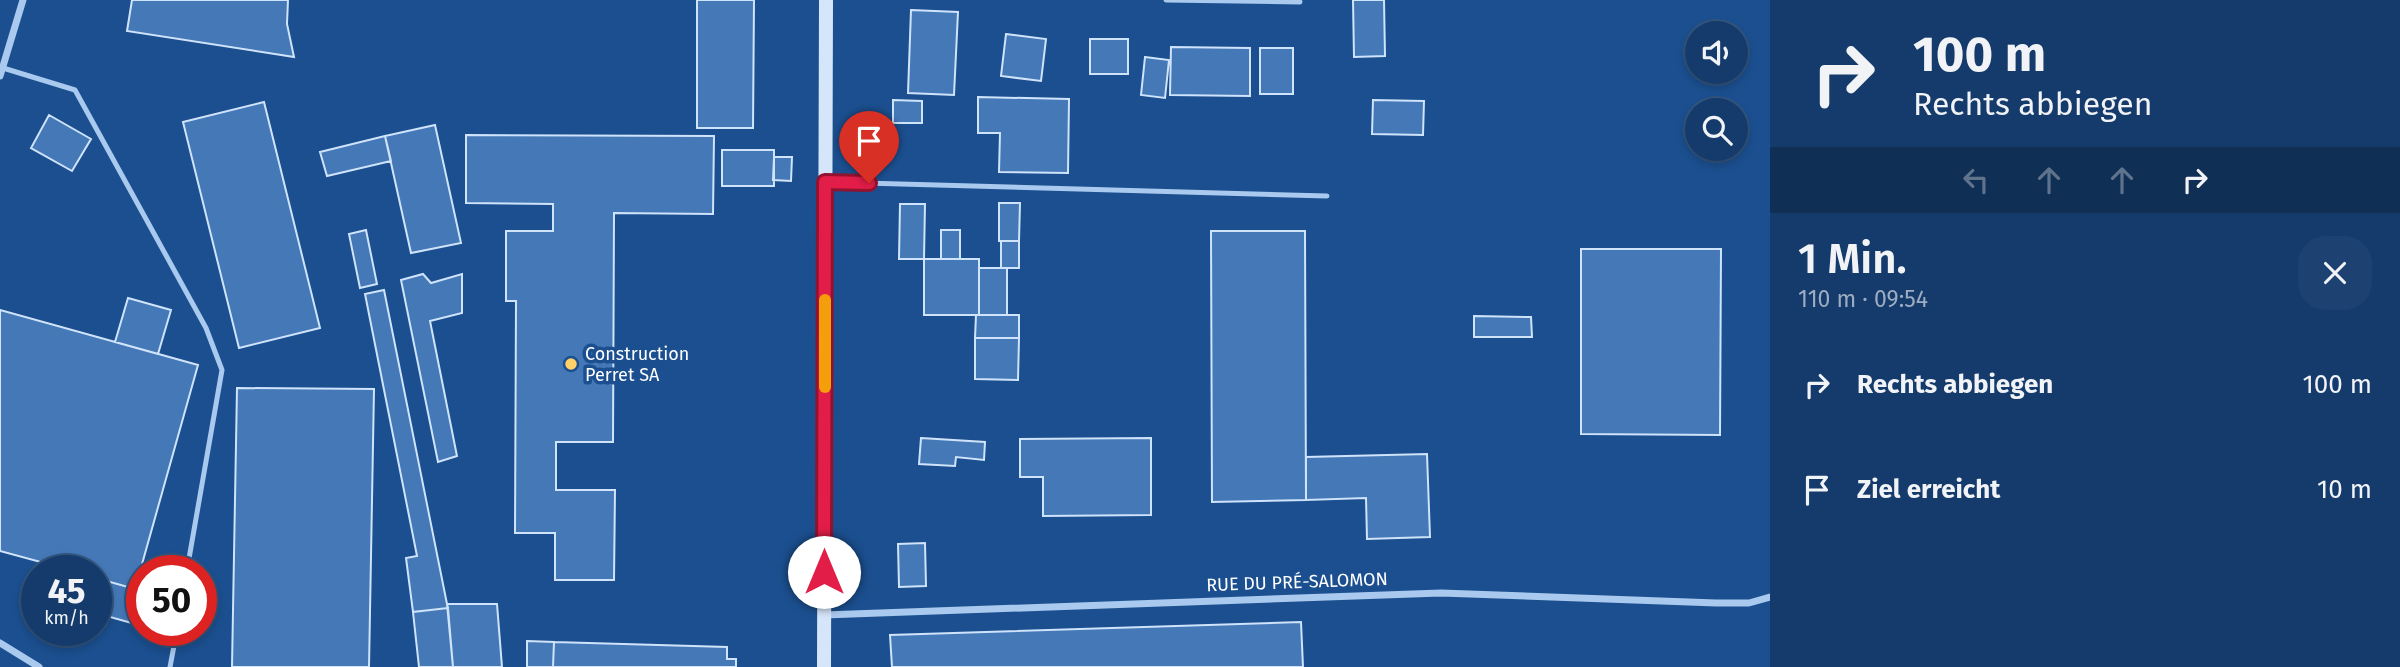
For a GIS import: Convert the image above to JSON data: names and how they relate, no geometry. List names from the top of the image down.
{
  "streets": {
    "street": ["RUE DU PRÉ-SALOMON"]
  },
  "places": ["Construction Perret SA"],
  "page": {
    "turn": ["100 m", "Rechts abbiegen"],
    "heading": ["1 Min.", "110 m · 09:54"],
    "list": [
      {
        "name": "Rechts abbiegen",
        "value": "100 m"
      },
      {
        "name": "Ziel erreicht",
        "value": "10 m"
      }
    ],
    "speed": "45 km/h",
    "limit": "50"
  }
}
